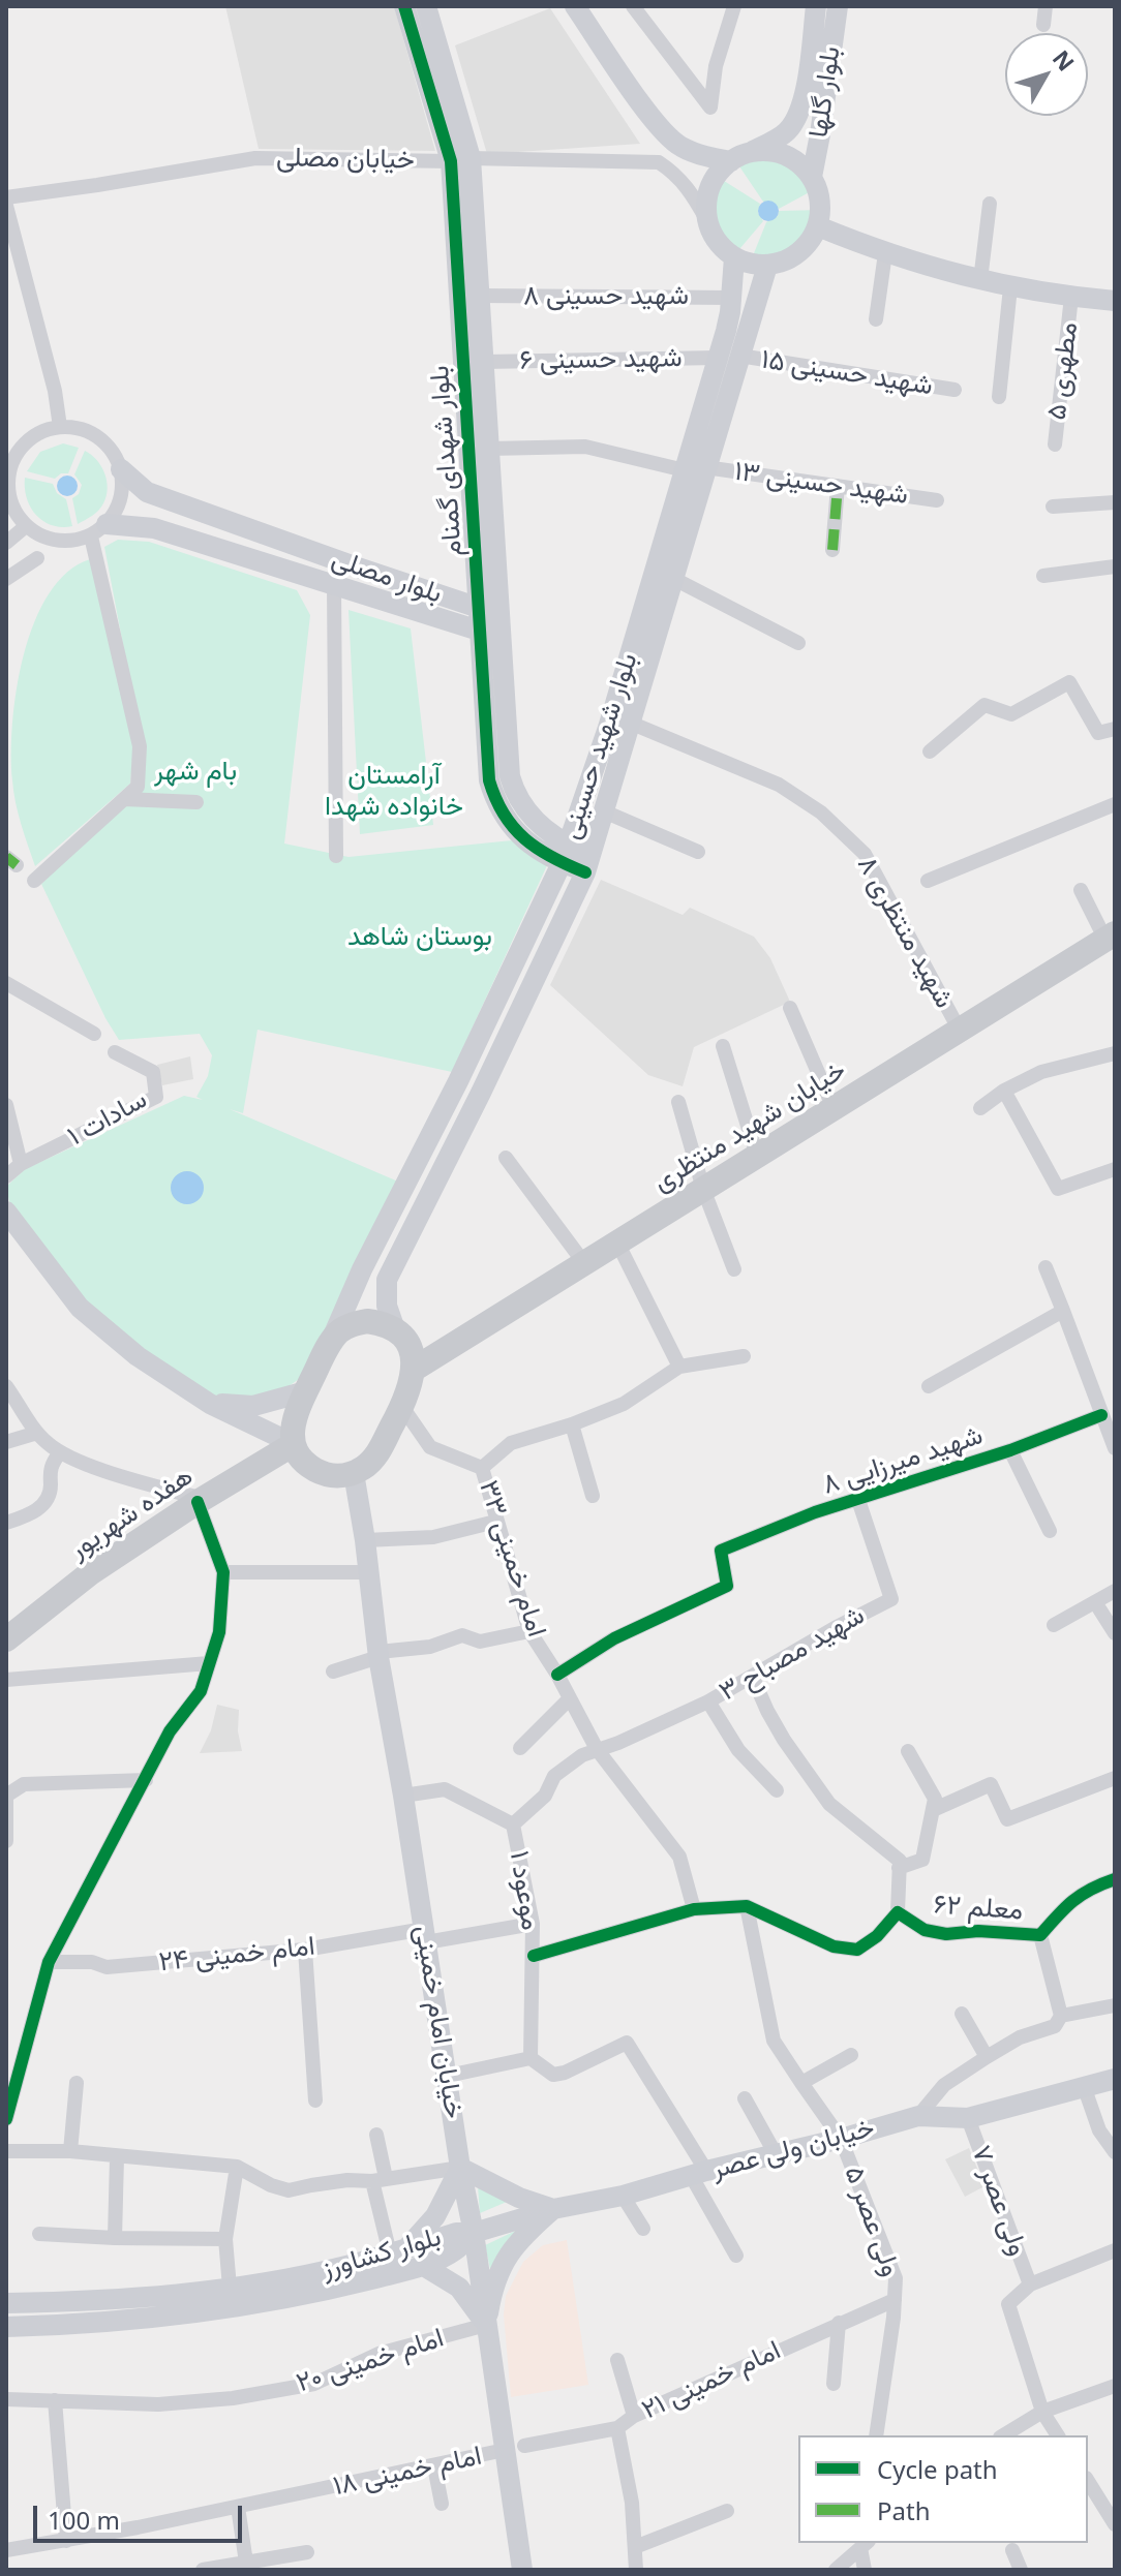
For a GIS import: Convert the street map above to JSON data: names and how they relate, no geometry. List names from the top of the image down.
{
  "streets": {
    "main road": [
      "بلوار گلها",
      "بلوار شهدای گمنام",
      "بلوار مصلی",
      "بلوار شهید حسینی",
      "خیابان شهید منتظری",
      "هفده شهریور",
      "خیابان امام خمینی",
      "خیابان ولی عصر",
      "بلوار کشاورز"
    ],
    "street": [
      "خیابان مصلی",
      "شهید حسینی ۸",
      "شهید حسینی ۶",
      "مطهری ۵",
      "شهید حسینی ۱۵",
      "شهید حسینی ۱۳",
      "شهید منتظری ۸",
      "سادات ۱",
      "شهید میرزایی ۸",
      "امام خمینی ۳۳",
      "شهید مصباح ۳",
      "موعود ۱",
      "معلم ۶۲",
      "امام خمینی ۲۴",
      "ولی عصر ۷",
      "ولی عصر ۵",
      "امام خمینی ۲۰",
      "امام خمینی ۲۱",
      "امام خمینی ۱۸"
    ]
  },
  "crossings": [
    ["بلوار گلها", "خیابان مصلی"],
    ["بلوار گلها", "بلوار شهید حسینی"],
    ["خیابان مصلی", "بلوار شهدای گمنام"],
    ["خیابان مصلی", "بلوار شهید حسینی"],
    ["شهید حسینی ۸", "بلوار شهدای گمنام"],
    ["شهید حسینی ۸", "بلوار شهید حسینی"],
    ["شهید حسینی ۶", "بلوار شهدای گمنام"],
    ["شهید حسینی ۶", "بلوار شهید حسینی"],
    ["شهید حسینی ۱۵", "بلوار شهید حسینی"],
    ["بلوار شهدای گمنام", "شهید حسینی ۱۳"],
    ["بلوار شهدای گمنام", "بلوار مصلی"],
    ["بلوار شهدای گمنام", "بلوار شهید حسینی"],
    ["شهید حسینی ۱۳", "بلوار شهید حسینی"],
    ["بلوار شهید حسینی", "شهید منتظری ۸"],
    ["بلوار شهید حسینی", "خیابان شهید منتظری"],
    ["بلوار شهید حسینی", "هفده شهریور"],
    ["بلوار شهید حسینی", "امام خمینی ۳۳"],
    ["بلوار شهید حسینی", "خیابان امام خمینی"],
    ["شهید منتظری ۸", "خیابان شهید منتظری"],
    ["خیابان شهید منتظری", "هفده شهریور"],
    ["خیابان شهید منتظری", "امام خمینی ۳۳"],
    ["خیابان شهید منتظری", "خیابان امام خمینی"],
    ["شهید میرزایی ۸", "امام خمینی ۳۳"],
    ["شهید میرزایی ۸", "شهید مصباح ۳"],
    ["هفده شهریور", "امام خمینی ۳۳"],
    ["هفده شهریور", "خیابان امام خمینی"],
    ["امام خمینی ۳۳", "شهید مصباح ۳"],
    ["امام خمینی ۳۳", "خیابان امام خمینی"],
    ["شهید مصباح ۳", "موعود ۱"],
    ["موعود ۱", "امام خمینی ۲۴"],
    ["معلم ۶۲", "ولی عصر ۵"],
    ["امام خمینی ۲۴", "خیابان امام خمینی"],
    ["خیابان امام خمینی", "خیابان ولی عصر"],
    ["خیابان امام خمینی", "بلوار کشاورز"],
    ["خیابان امام خمینی", "امام خمینی ۲۰"],
    ["خیابان امام خمینی", "امام خمینی ۲۱"],
    ["خیابان امام خمینی", "امام خمینی ۱۸"],
    ["خیابان ولی عصر", "ولی عصر ۷"],
    ["خیابان ولی عصر", "ولی عصر ۵"],
    ["خیابان ولی عصر", "بلوار کشاورز"],
    ["ولی عصر ۵", "امام خمینی ۲۱"],
    ["امام خمینی ۲۱", "امام خمینی ۱۸"]
  ],
  "parks": ["بام شهر", "آرامستان خانواده شهدا", "بوستان شاهد"],
  "legend": ["Cycle path", "Path"],
  "scale_bar": "100 m",
  "north": "top right"
}
